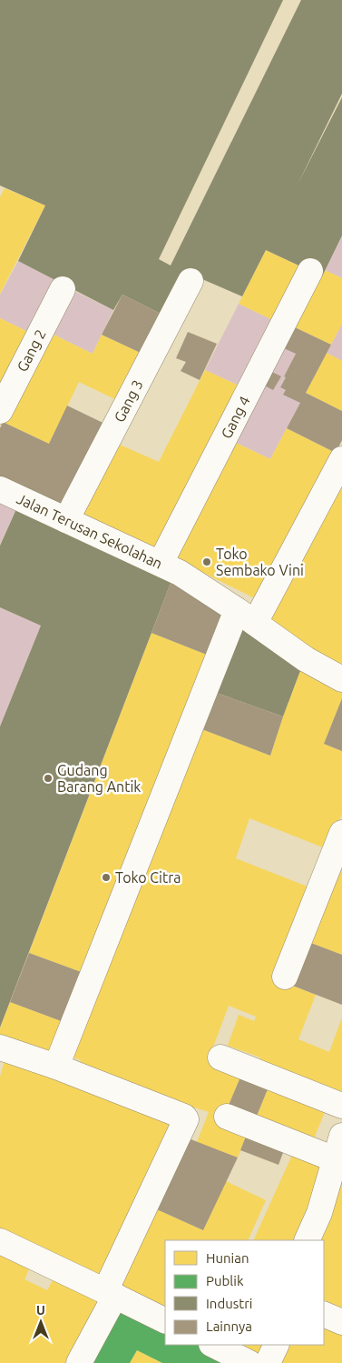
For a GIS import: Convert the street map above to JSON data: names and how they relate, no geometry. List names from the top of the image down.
{
  "streets": {
    "street": [
      "Gang 2",
      "Gang 3",
      "Gang 4",
      "Jalan Terusan Sekolahan"
    ]
  },
  "crossings": [
    ["Gang 3", "Jalan Terusan Sekolahan"],
    ["Gang 4", "Jalan Terusan Sekolahan"]
  ],
  "places": ["Toko Sembako Vini", "Gudang Barang Antik", "Toko Citra"],
  "legend": [
    "Hunian",
    "Publik",
    "Industri",
    "Lainnya"
  ],
  "north": "top"
}
